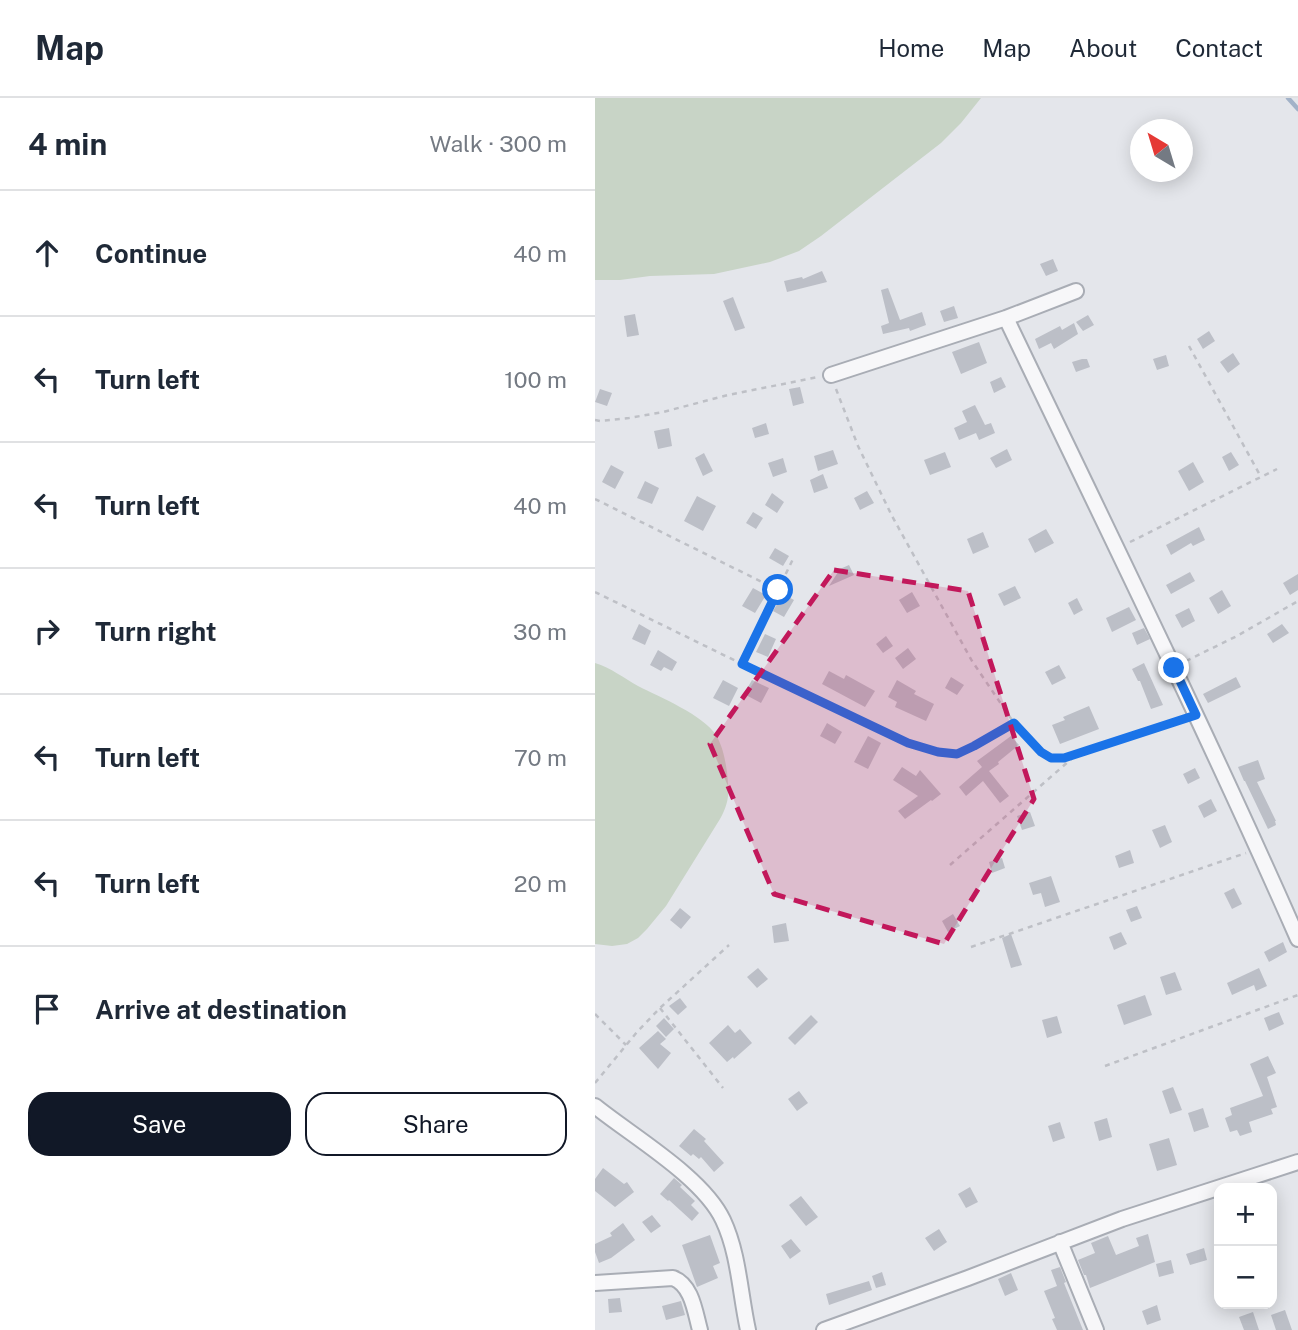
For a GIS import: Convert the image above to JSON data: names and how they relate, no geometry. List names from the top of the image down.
{
  "north": "top left",
  "page": {
    "header": "Map",
    "nav": [
      "Home",
      "Map",
      "About",
      "Contact"
    ],
    "heading": ["4 min", "Walk · 300 m"],
    "list": [
      ["Continue", "40 m"],
      ["Turn left", "100 m"],
      ["Turn left", "40 m"],
      ["Turn right", "30 m"],
      ["Turn left", "70 m"],
      ["Turn left", "20 m"],
      "Arrive at destination"
    ],
    "buttons": ["Save", "Share"],
    "map_buttons": ["+", "−"]
  }
}
